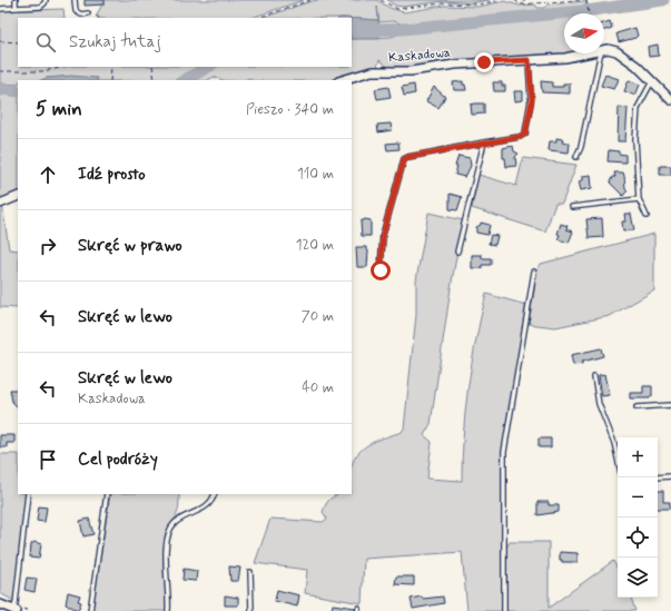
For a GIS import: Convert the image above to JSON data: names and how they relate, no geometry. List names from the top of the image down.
{
  "streets": {
    "street": ["Kaskadowa"]
  },
  "north": "right",
  "page": {
    "search": "Szukaj tutaj",
    "heading": ["5 min", "Pieszo · 340 m"],
    "list": [
      ["Idź prosto", "110 m"],
      ["Skręć w prawo", "120 m"],
      ["Skręć w lewo", "70 m"],
      ["Skręć w lewo", "Kaskadowa", "40 m"],
      "Cel podróży"
    ],
    "map_buttons": ["+", "−"]
  }
}
